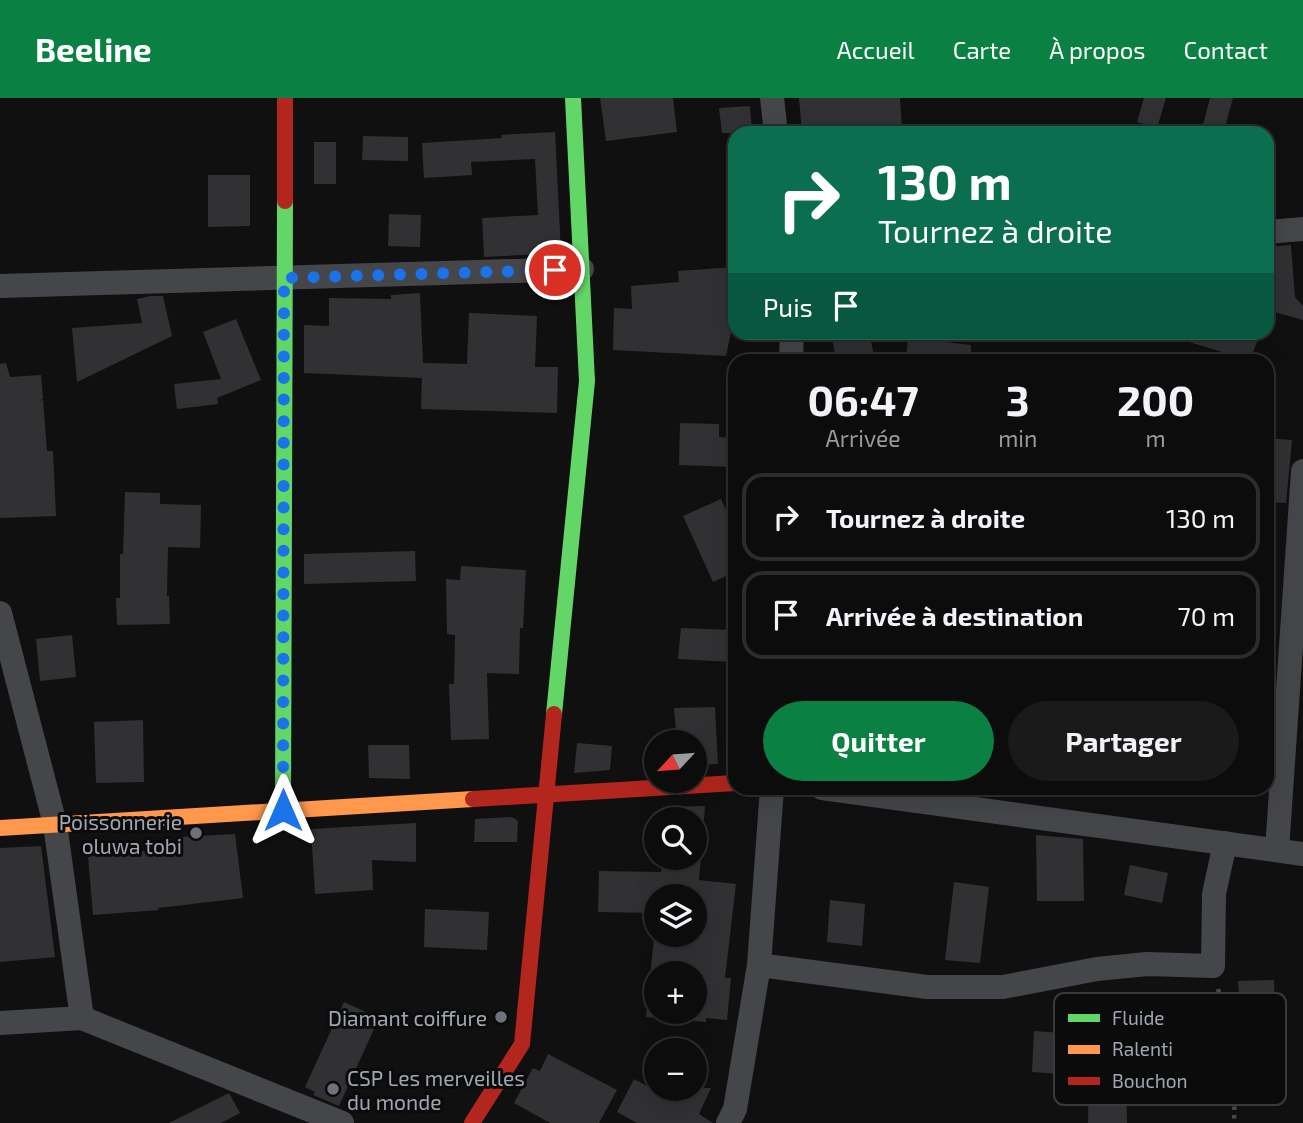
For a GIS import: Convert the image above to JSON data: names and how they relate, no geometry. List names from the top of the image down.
{
  "places": ["Poissonnerie oluwa tobi", "Diamant coiffure", "CSP Les merveilles du monde"],
  "legend": ["Fluide", "Ralenti", "Bouchon"],
  "north": "bottom left",
  "page": {
    "header": "Beeline",
    "nav": [
      "Accueil",
      "Carte",
      "À propos",
      "Contact"
    ],
    "turn": ["130 m", "Tournez à droite"],
    "then": "Puis",
    "eta": [
      "06:47",
      "Arrivée",
      "3",
      "min",
      "200",
      "m"
    ],
    "list": [
      {
        "name": "Tournez à droite",
        "value": "130 m"
      },
      {
        "name": "Arrivée à destination",
        "value": "70 m"
      }
    ],
    "buttons": ["Quitter", "Partager"],
    "map_buttons": ["+", "−"]
  }
}
